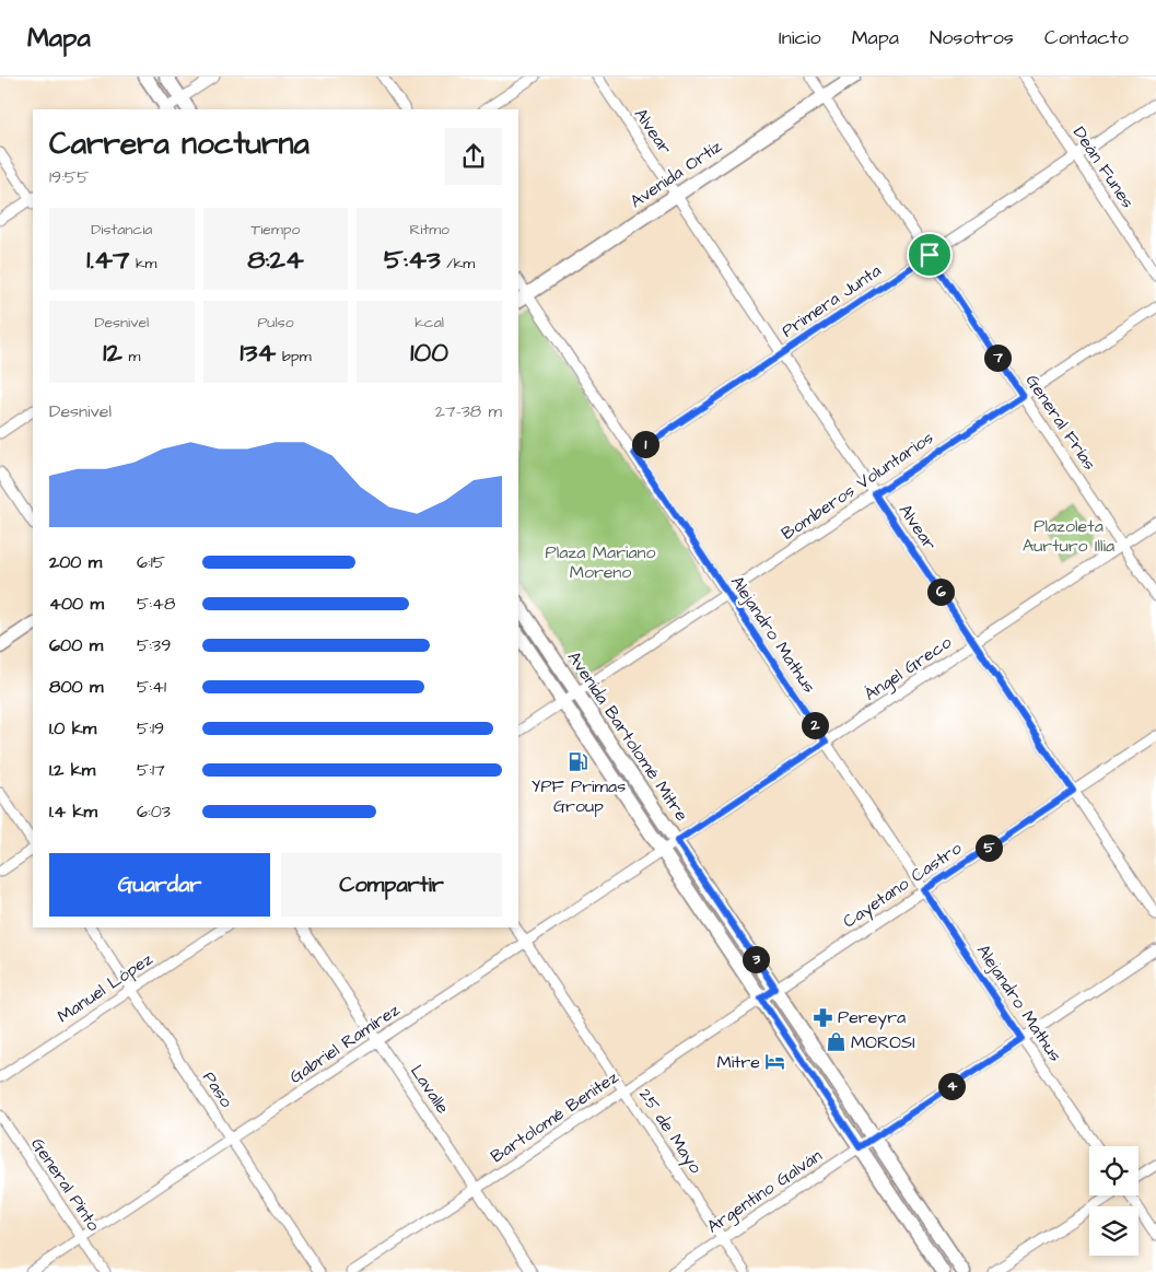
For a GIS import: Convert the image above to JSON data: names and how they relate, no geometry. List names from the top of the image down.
{
  "streets": {
    "main road": ["Avenida Ortíz", "Avenida Bartolomé Mitre"],
    "street": [
      "Alvear",
      "Deán Funes",
      "Primera Junta",
      "General Frías",
      "Bomberos Voluntarios",
      "Alejandro Mathus",
      "Ángel Greco",
      "Cayetano Castro",
      "Manuel López",
      "Gabriel Ramírez",
      "Paso",
      "Lavalle",
      "Bartolomé Benitez",
      "25 de Mayo",
      "General Pinto",
      "Argentino Galván"
    ]
  },
  "crossings": [
    ["Alvear", "Avenida Ortíz"],
    ["Alvear", "Primera Junta"],
    ["Alvear", "Bomberos Voluntarios"],
    ["Alvear", "Ángel Greco"],
    ["Alvear", "Cayetano Castro"],
    ["Deán Funes", "Primera Junta"],
    ["Avenida Ortíz", "General Frías"],
    ["Avenida Ortíz", "Alejandro Mathus"],
    ["Primera Junta", "General Frías"],
    ["Primera Junta", "Alejandro Mathus"],
    ["General Frías", "Bomberos Voluntarios"],
    ["General Frías", "Ángel Greco"],
    ["Bomberos Voluntarios", "Alejandro Mathus"],
    ["Bomberos Voluntarios", "Avenida Bartolomé Mitre"],
    ["Alejandro Mathus", "Ángel Greco"],
    ["Alejandro Mathus", "Cayetano Castro"],
    ["Alejandro Mathus", "Argentino Galván"],
    ["Ángel Greco", "Avenida Bartolomé Mitre"],
    ["Ángel Greco", "Gabriel Ramírez"],
    ["Avenida Bartolomé Mitre", "Cayetano Castro"],
    ["Avenida Bartolomé Mitre", "Gabriel Ramírez"],
    ["Avenida Bartolomé Mitre", "Bartolomé Benitez"],
    ["Avenida Bartolomé Mitre", "Argentino Galván"],
    ["Cayetano Castro", "Bartolomé Benitez"],
    ["Manuel López", "Paso"],
    ["Gabriel Ramírez", "Paso"],
    ["Gabriel Ramírez", "Lavalle"],
    ["Gabriel Ramírez", "25 de Mayo"],
    ["Gabriel Ramírez", "General Pinto"],
    ["Lavalle", "Bartolomé Benitez"],
    ["Bartolomé Benitez", "25 de Mayo"],
    ["25 de Mayo", "Argentino Galván"]
  ],
  "parks": ["Plazoleta Aurturo Illia", "Plaza Mariano Moreno"],
  "places": {
    "fuel station": ["YPF Primas Group"],
    "pharmacy": ["Pereyra"],
    "shop": ["MOROSI"],
    "hotel": ["Mitre"]
  },
  "page": {
    "header": "Mapa",
    "nav": [
      "Inicio",
      "Mapa",
      "Nosotros",
      "Contacto"
    ],
    "heading": ["Carrera nocturna", "19:55"],
    "stats": [
      ["Distancia", "1.47 km"],
      ["Tiempo", "8:24"],
      ["Ritmo", "5:43 /km"],
      ["Desnivel", "12 m"],
      ["Pulso", "134 bpm"],
      ["kcal", "100"]
    ],
    "pins": [
      "7",
      "1",
      "6",
      "2",
      "5",
      "3",
      "4"
    ],
    "chart": ["Desnivel", "27–38 m"],
    "list": [
      {
        "name": "200 m",
        "note": "6:15"
      },
      {
        "name": "400 m",
        "note": "5:48"
      },
      {
        "name": "600 m",
        "note": "5:39"
      },
      {
        "name": "800 m",
        "note": "5:41"
      },
      {
        "name": "1.0 km",
        "note": "5:19"
      },
      {
        "name": "1.2 km",
        "note": "5:17"
      },
      {
        "name": "1.4 km",
        "note": "6:03"
      }
    ],
    "buttons": ["Guardar", "Compartir"]
  }
}
